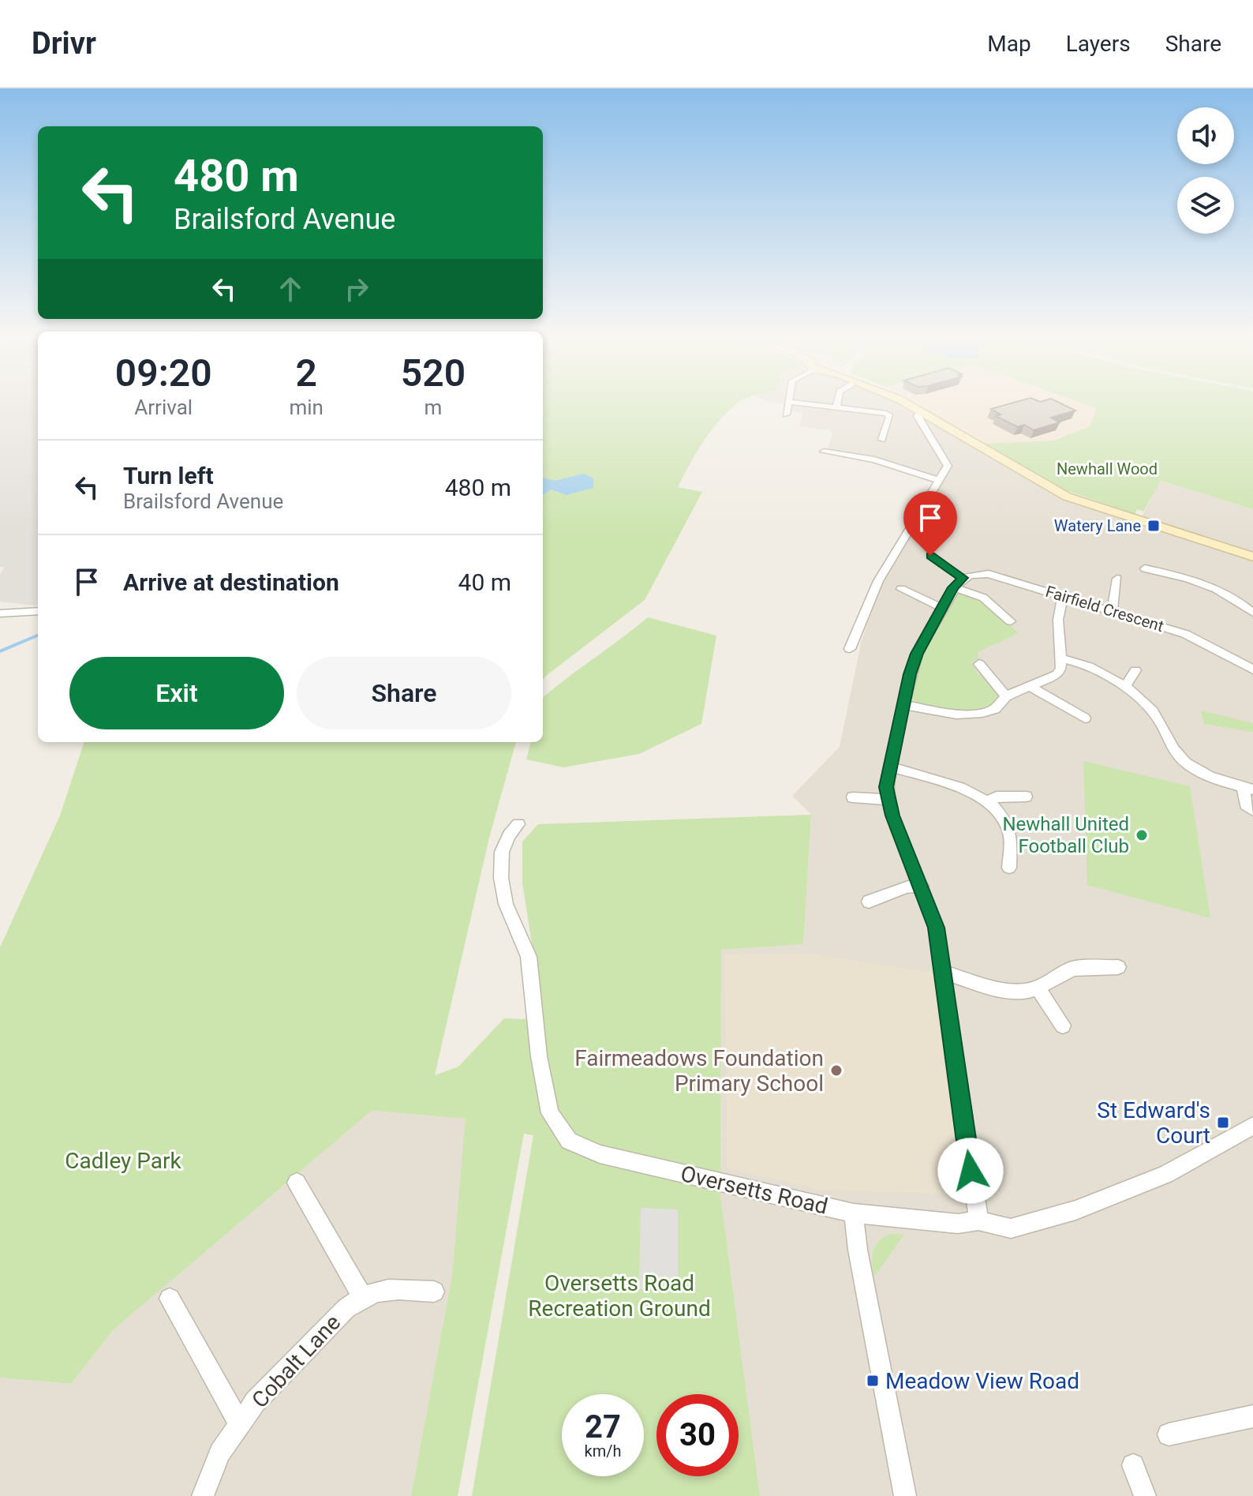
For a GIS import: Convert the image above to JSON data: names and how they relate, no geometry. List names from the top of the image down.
{
  "streets": {
    "street": ["Fairfield Crescent", "Oversetts Road", "Cobalt Lane"]
  },
  "parks": ["Newhall Wood", "Cadley Park", "Oversetts Road Recreation Ground"],
  "places": {
    "transit": ["Watery Lane", "St Edward's Court", "Meadow View Road"],
    "other": ["Newhall United Football Club", "Fairmeadows Foundation Primary School"]
  },
  "page": {
    "header": "Drivr",
    "nav": ["Map", "Layers", "Share"],
    "turn": ["480 m", "Brailsford Avenue"],
    "eta": [
      "09:20",
      "Arrival",
      "2",
      "min",
      "520",
      "m"
    ],
    "list": [
      {
        "name": "Turn left",
        "note": "Brailsford Avenue",
        "value": "480 m"
      },
      {
        "name": "Arrive at destination",
        "value": "40 m"
      }
    ],
    "buttons": ["Exit", "Share"],
    "speed": "27 km/h",
    "limit": "30"
  }
}
